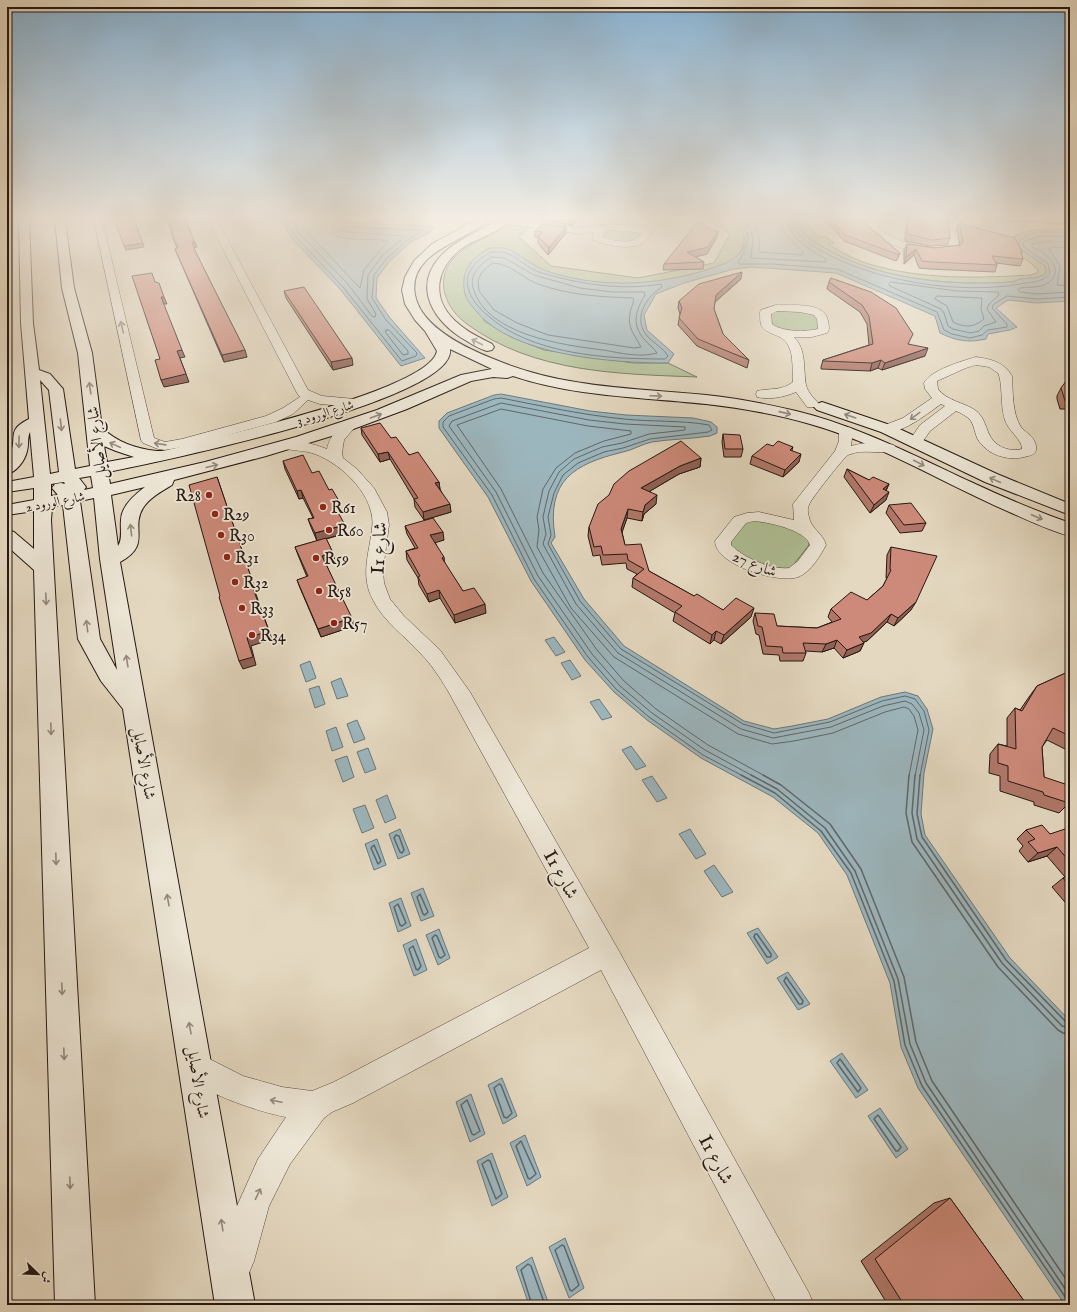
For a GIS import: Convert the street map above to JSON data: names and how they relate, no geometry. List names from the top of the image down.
{
  "streets": {
    "main road": ["شارع الورود 3", "شارع الأصايل", "شارع الورود 2"],
    "street": ["I1 شارع", "شارع 27"]
  },
  "crossings": [
    ["شارع الورود 3", "شارع الورود 2"],
    ["شارع الورود 3", "I1 شارع"],
    ["شارع الأصايل", "شارع الورود 2"]
  ],
  "places": [
    "R28",
    "R61",
    "R29",
    "R60",
    "R30",
    "R31",
    "R59",
    "R32",
    "R58",
    "R33",
    "R57",
    "R34"
  ],
  "north": "bottom right"
}
